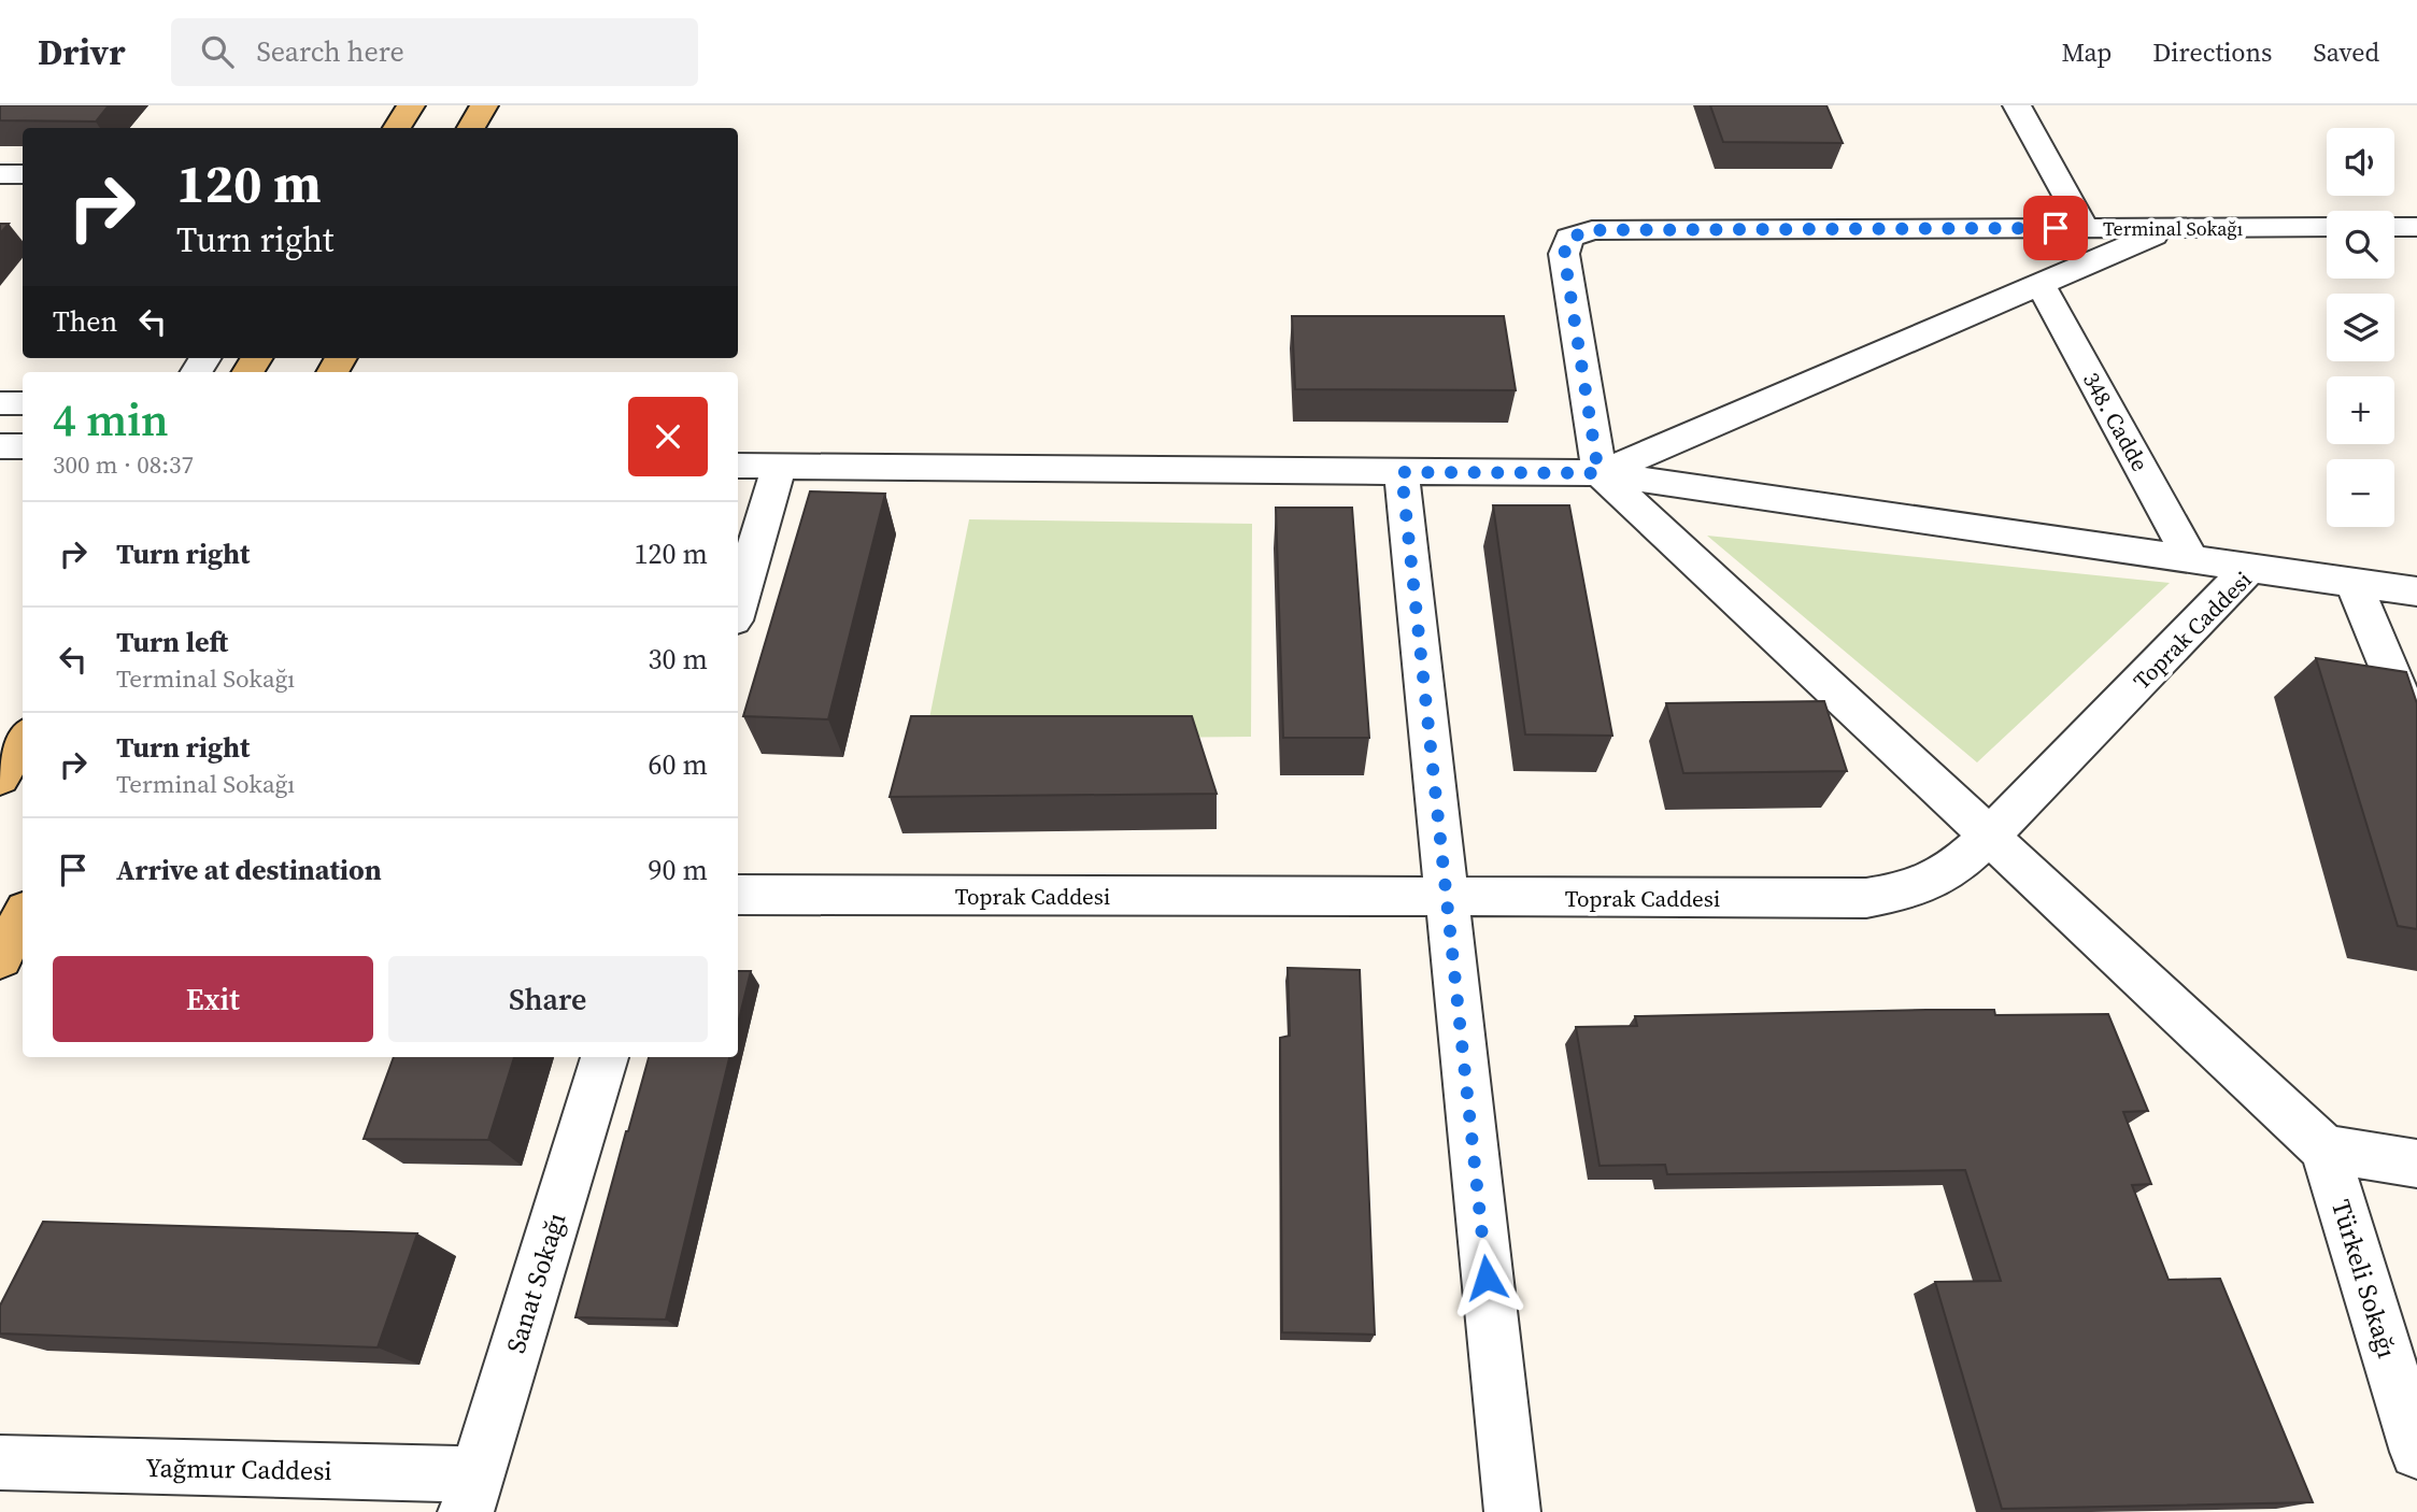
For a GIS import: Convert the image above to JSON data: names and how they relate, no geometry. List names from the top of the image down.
{
  "streets": {
    "street": [
      "Terminal Sokağı",
      "348. Cadde",
      "Toprak Caddesi",
      "Türkeli Sokağı",
      "Sanat Sokağı",
      "Yağmur Caddesi"
    ]
  },
  "crossings": [
    ["Sanat Sokağı", "Yağmur Caddesi"]
  ],
  "page": {
    "header": "Drivr",
    "search": "Search here",
    "nav": ["Map", "Directions", "Saved"],
    "map_buttons": ["+", "−"],
    "turn": ["120 m", "Turn right"],
    "then": "Then",
    "heading": ["4 min", "300 m · 08:37"],
    "list": [
      {
        "name": "Turn right",
        "value": "120 m"
      },
      {
        "name": "Turn left",
        "note": "Terminal Sokağı",
        "value": "30 m"
      },
      {
        "name": "Turn right",
        "note": "Terminal Sokağı",
        "value": "60 m"
      },
      {
        "name": "Arrive at destination",
        "value": "90 m"
      }
    ],
    "buttons": ["Exit", "Share"]
  }
}
